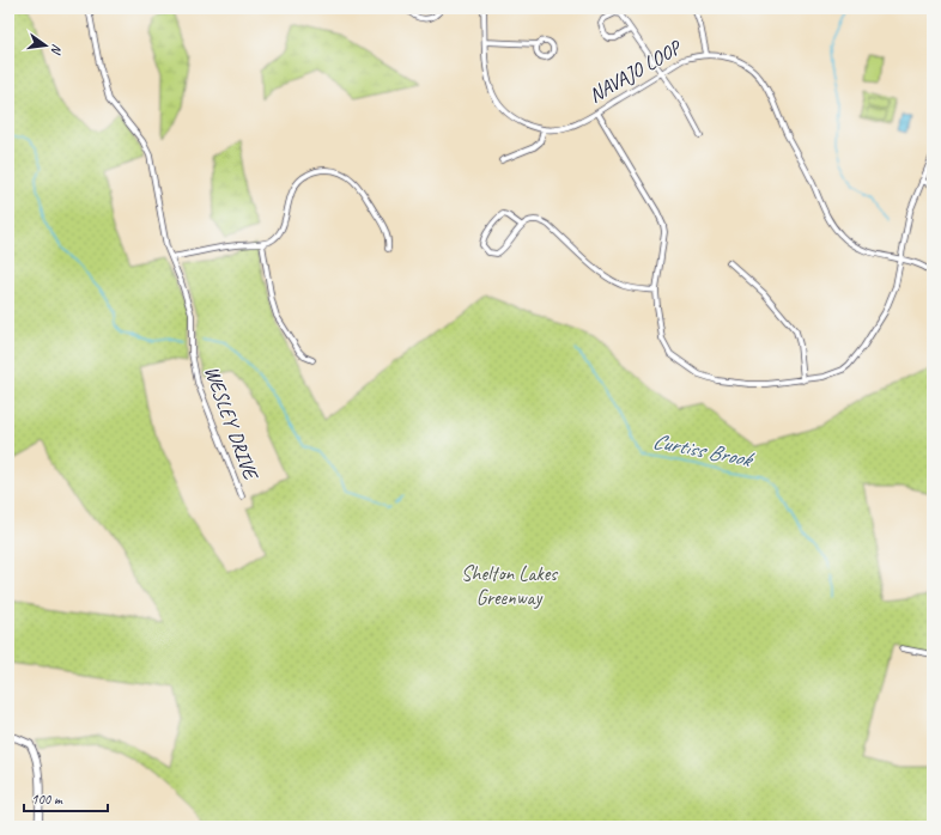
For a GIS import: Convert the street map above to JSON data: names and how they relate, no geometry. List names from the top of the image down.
{
  "streets": {
    "street": ["NAVAJO LOOP", "WESLEY DRIVE"]
  },
  "water": ["Curtiss Brook"],
  "parks": ["Shelton Lakes Greenway"],
  "scale_bar": "100 m",
  "north": "right"
}
